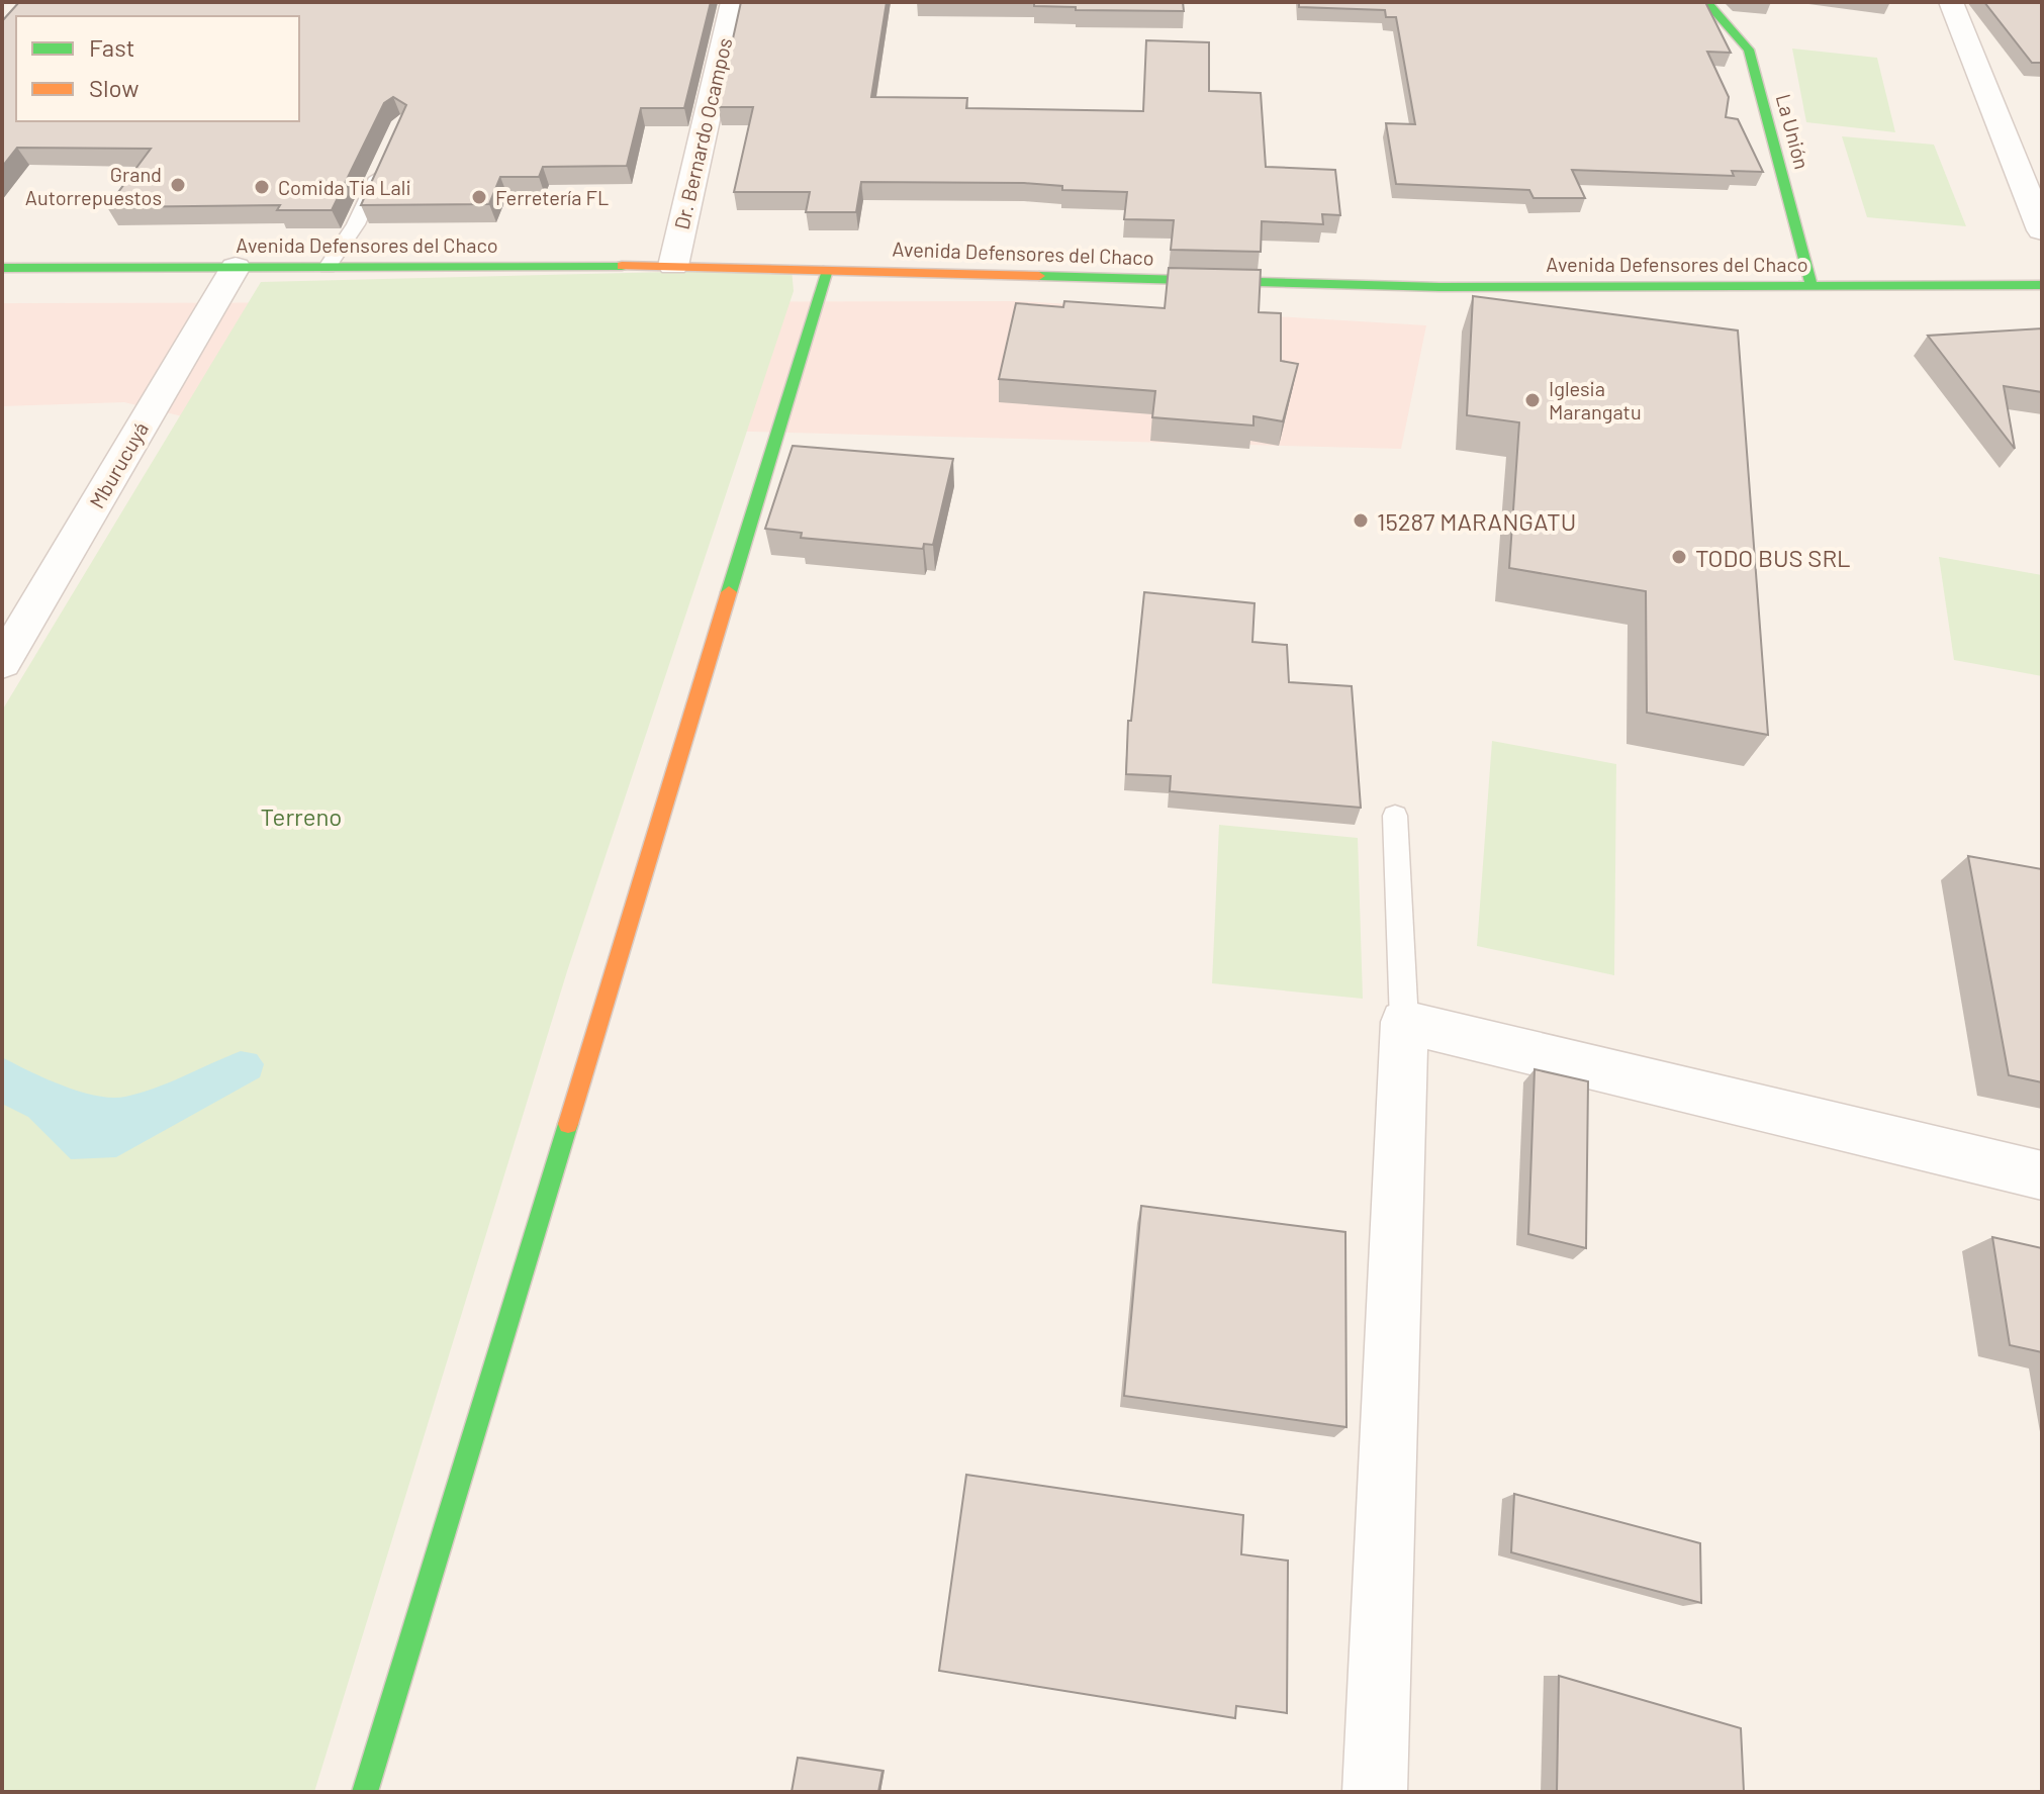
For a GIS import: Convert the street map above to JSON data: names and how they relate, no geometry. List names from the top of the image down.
{
  "streets": {
    "main road": ["La Unión", "Avenida Defensores del Chaco"],
    "street": ["Dr. Bernardo Ocampos", "Mburucuyá"]
  },
  "crossings": [
    ["La Unión", "Avenida Defensores del Chaco"],
    ["Dr. Bernardo Ocampos", "Avenida Defensores del Chaco"],
    ["Avenida Defensores del Chaco", "Mburucuyá"]
  ],
  "parks": ["Terreno"],
  "places": [
    "Grand Autorrepuestos",
    "Comida Tia Lali",
    "Ferretería FL",
    "Iglesia Marangatu",
    "15287 MARANGATU",
    "TODO BUS SRL"
  ],
  "legend": ["Fast", "Slow"]
}
